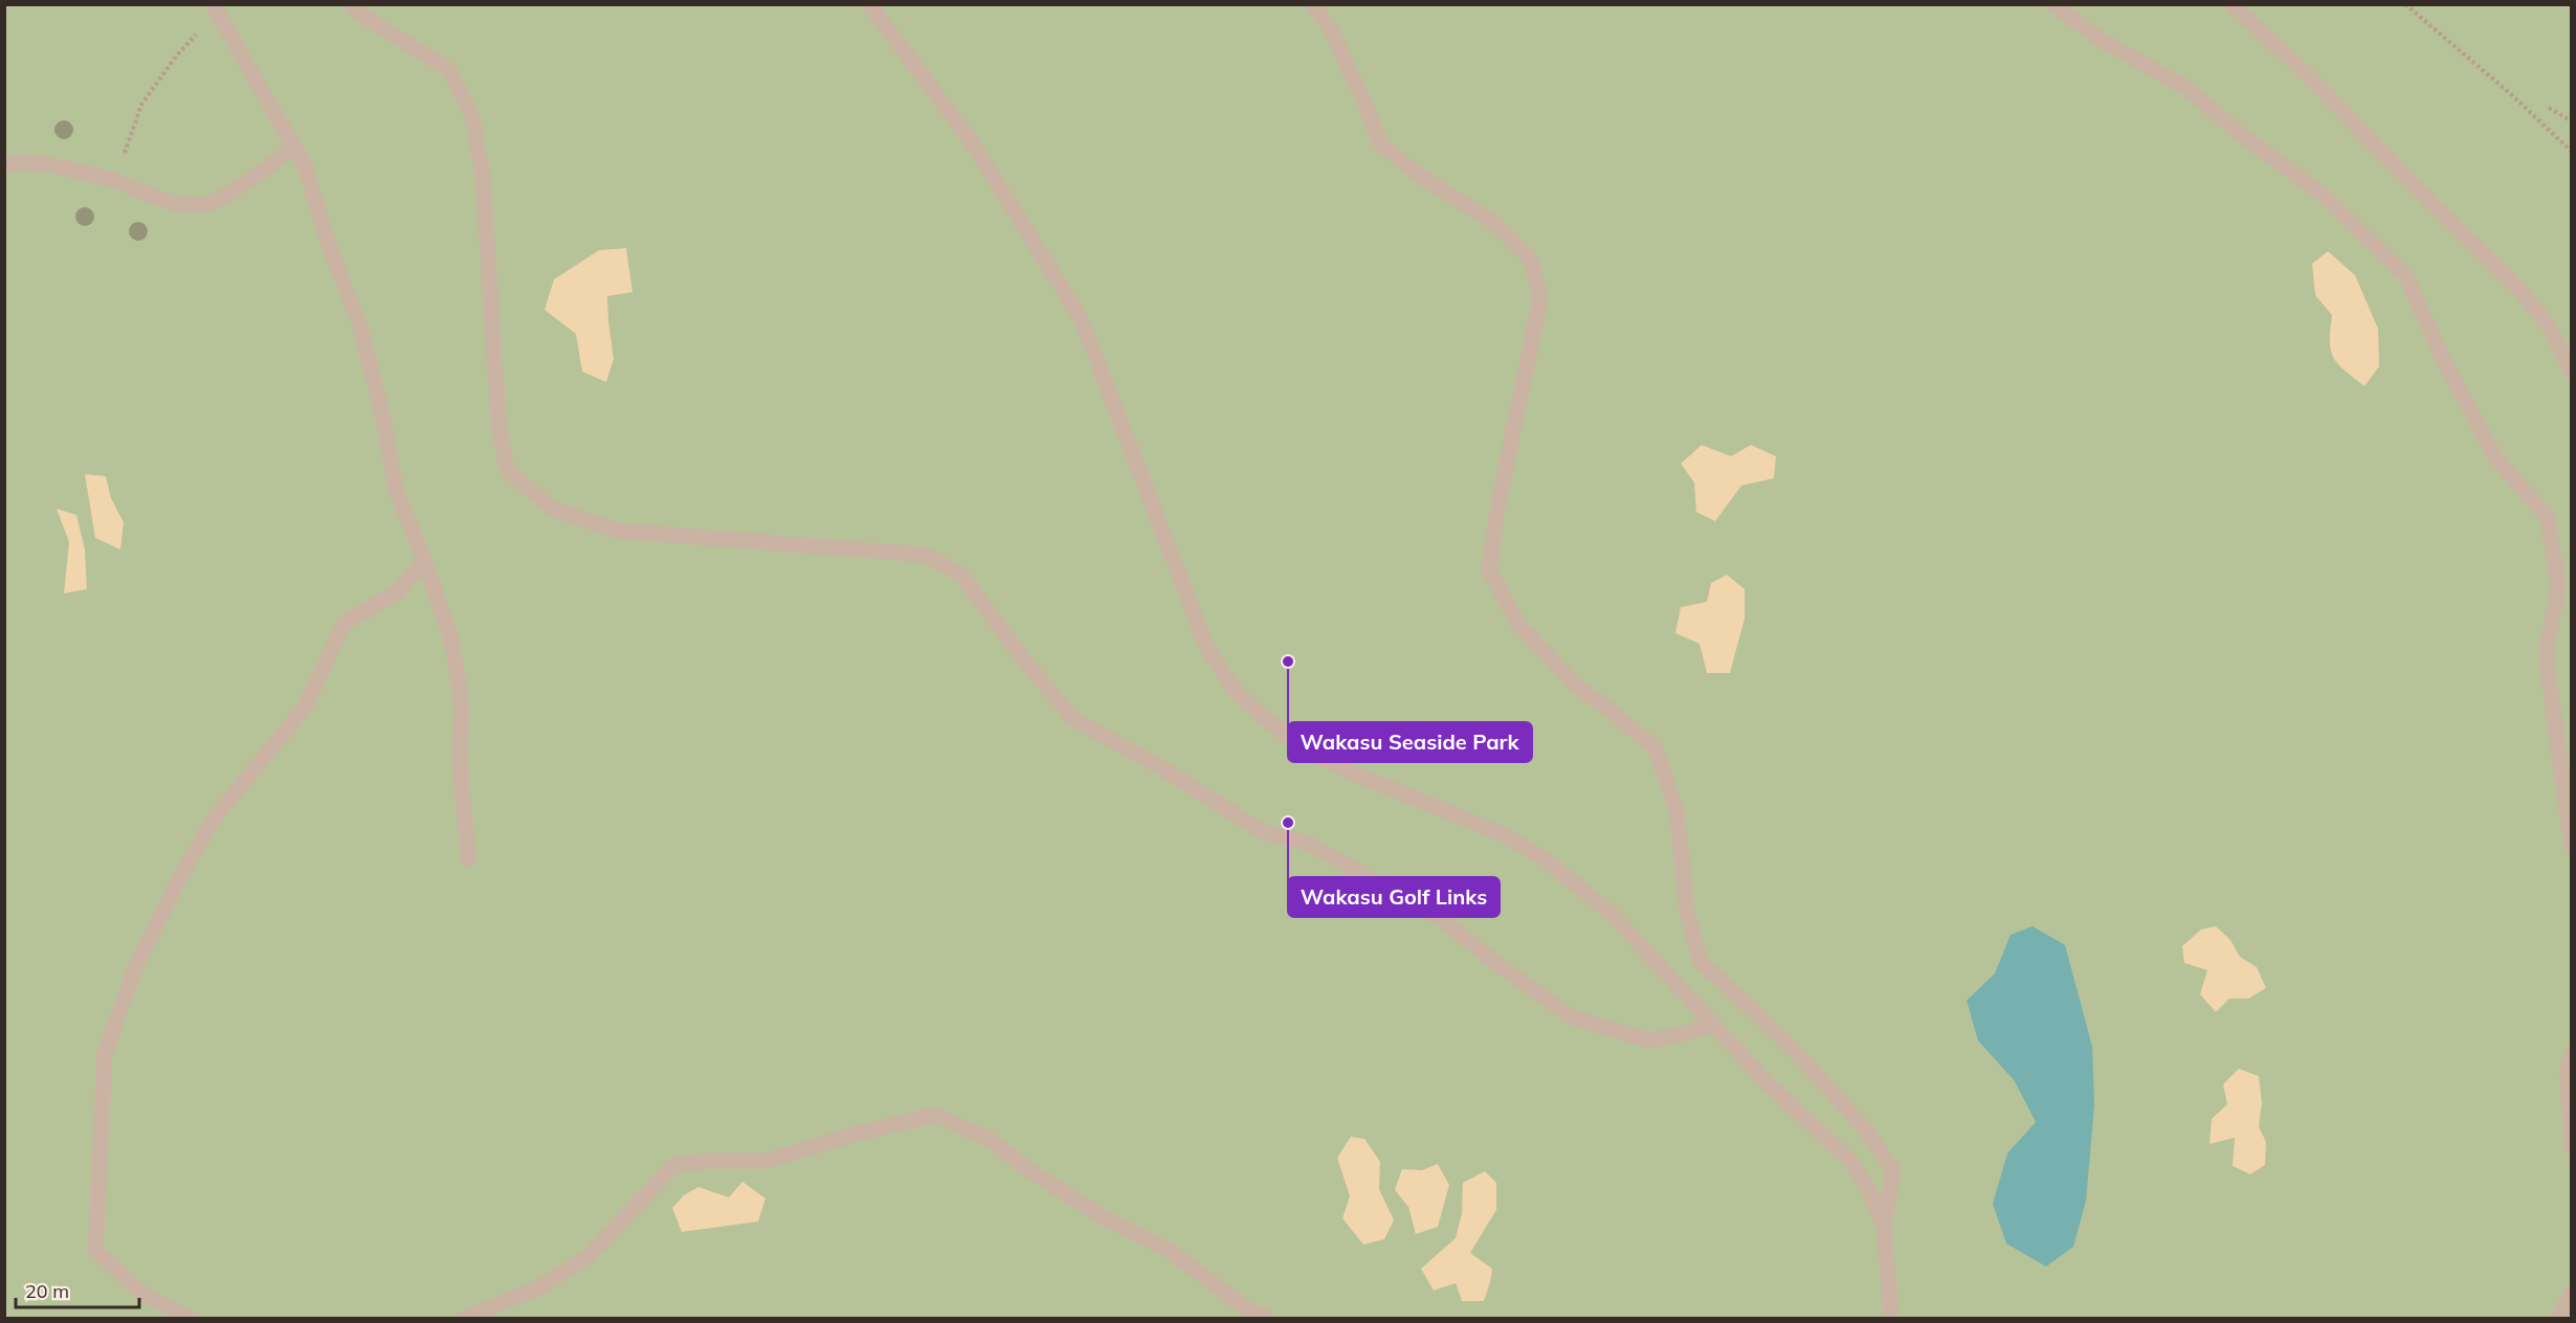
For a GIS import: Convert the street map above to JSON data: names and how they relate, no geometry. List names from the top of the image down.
{
  "places": ["Wakasu Seaside Park", "Wakasu Golf Links"],
  "scale_bar": "20 m"
}
